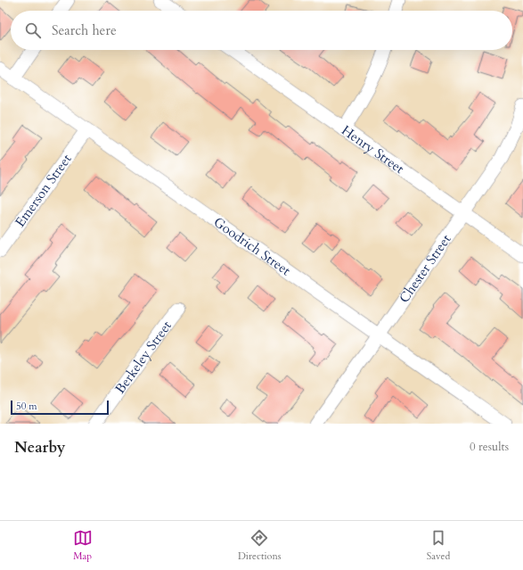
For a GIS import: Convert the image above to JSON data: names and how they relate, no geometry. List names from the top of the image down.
{
  "streets": {
    "street": [
      "Henry Street",
      "Emerson Street",
      "Goodrich Street",
      "Chester Street",
      "Berkeley Street"
    ]
  },
  "crossings": [
    ["Henry Street", "Chester Street"],
    ["Emerson Street", "Goodrich Street"],
    ["Goodrich Street", "Chester Street"]
  ],
  "scale_bar": "50 m",
  "page": {
    "search": "Search here",
    "scale": "50 m",
    "heading": ["Nearby", "0 results"],
    "nav": ["Map", "Directions", "Saved"]
  }
}
